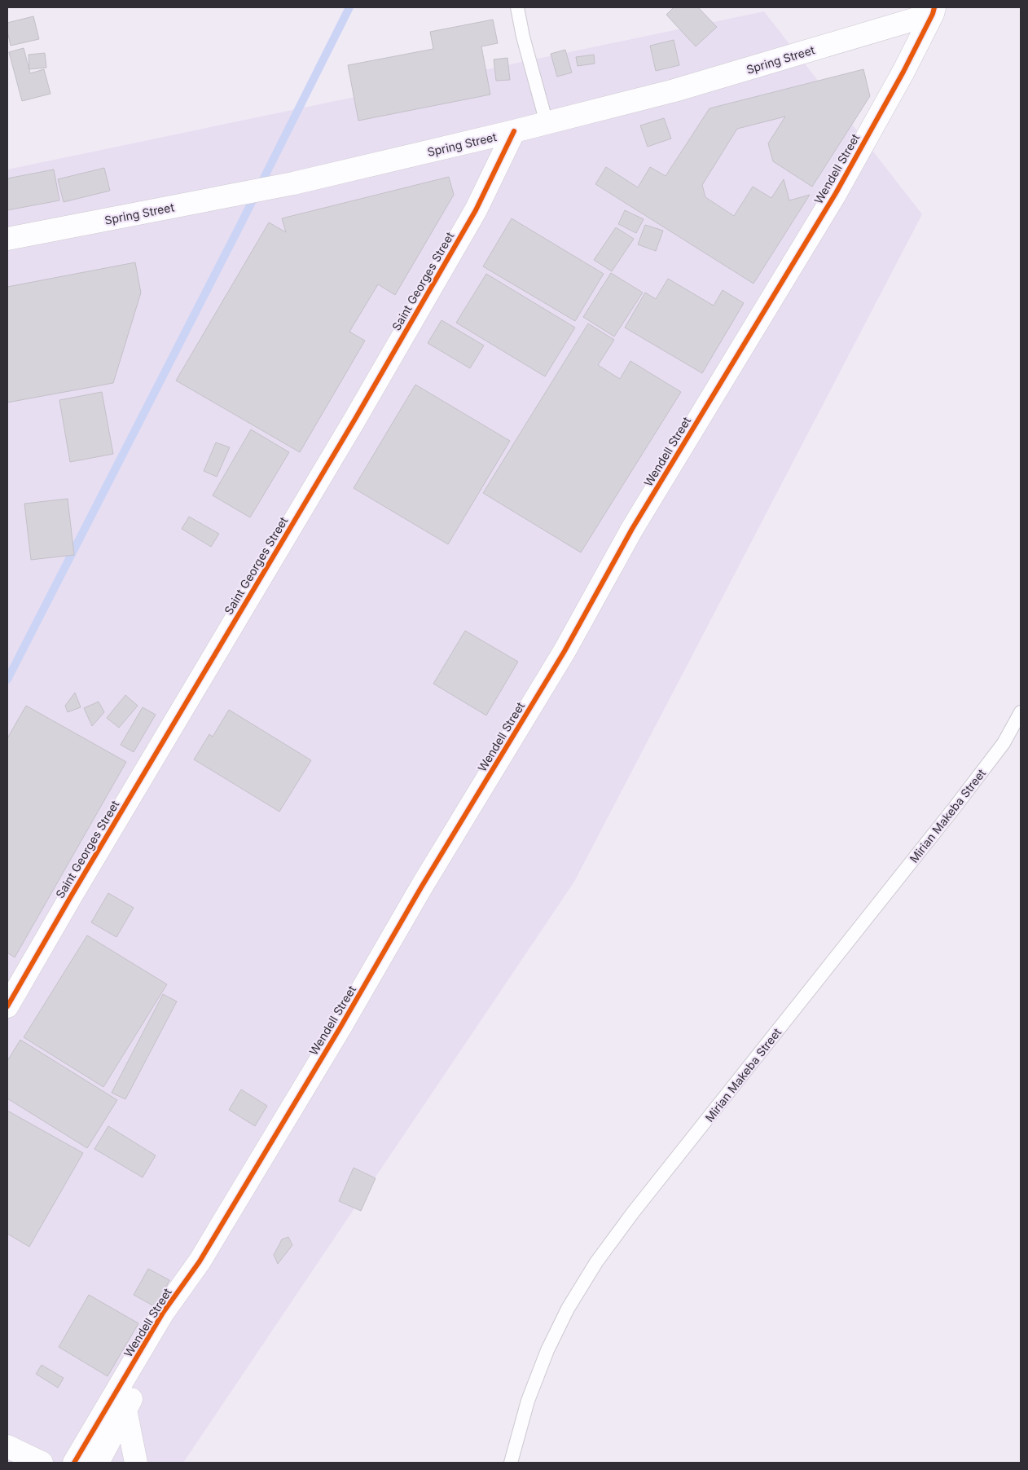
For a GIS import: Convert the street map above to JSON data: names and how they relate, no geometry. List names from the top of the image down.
{
  "streets": {
    "street": ["Spring Street", "Wendell Street", "Saint Georges Street"],
    "lane": ["Mirian Makeba Street"]
  },
  "crossings": [
    ["Spring Street", "Wendell Street"],
    ["Spring Street", "Saint Georges Street"]
  ]
}
